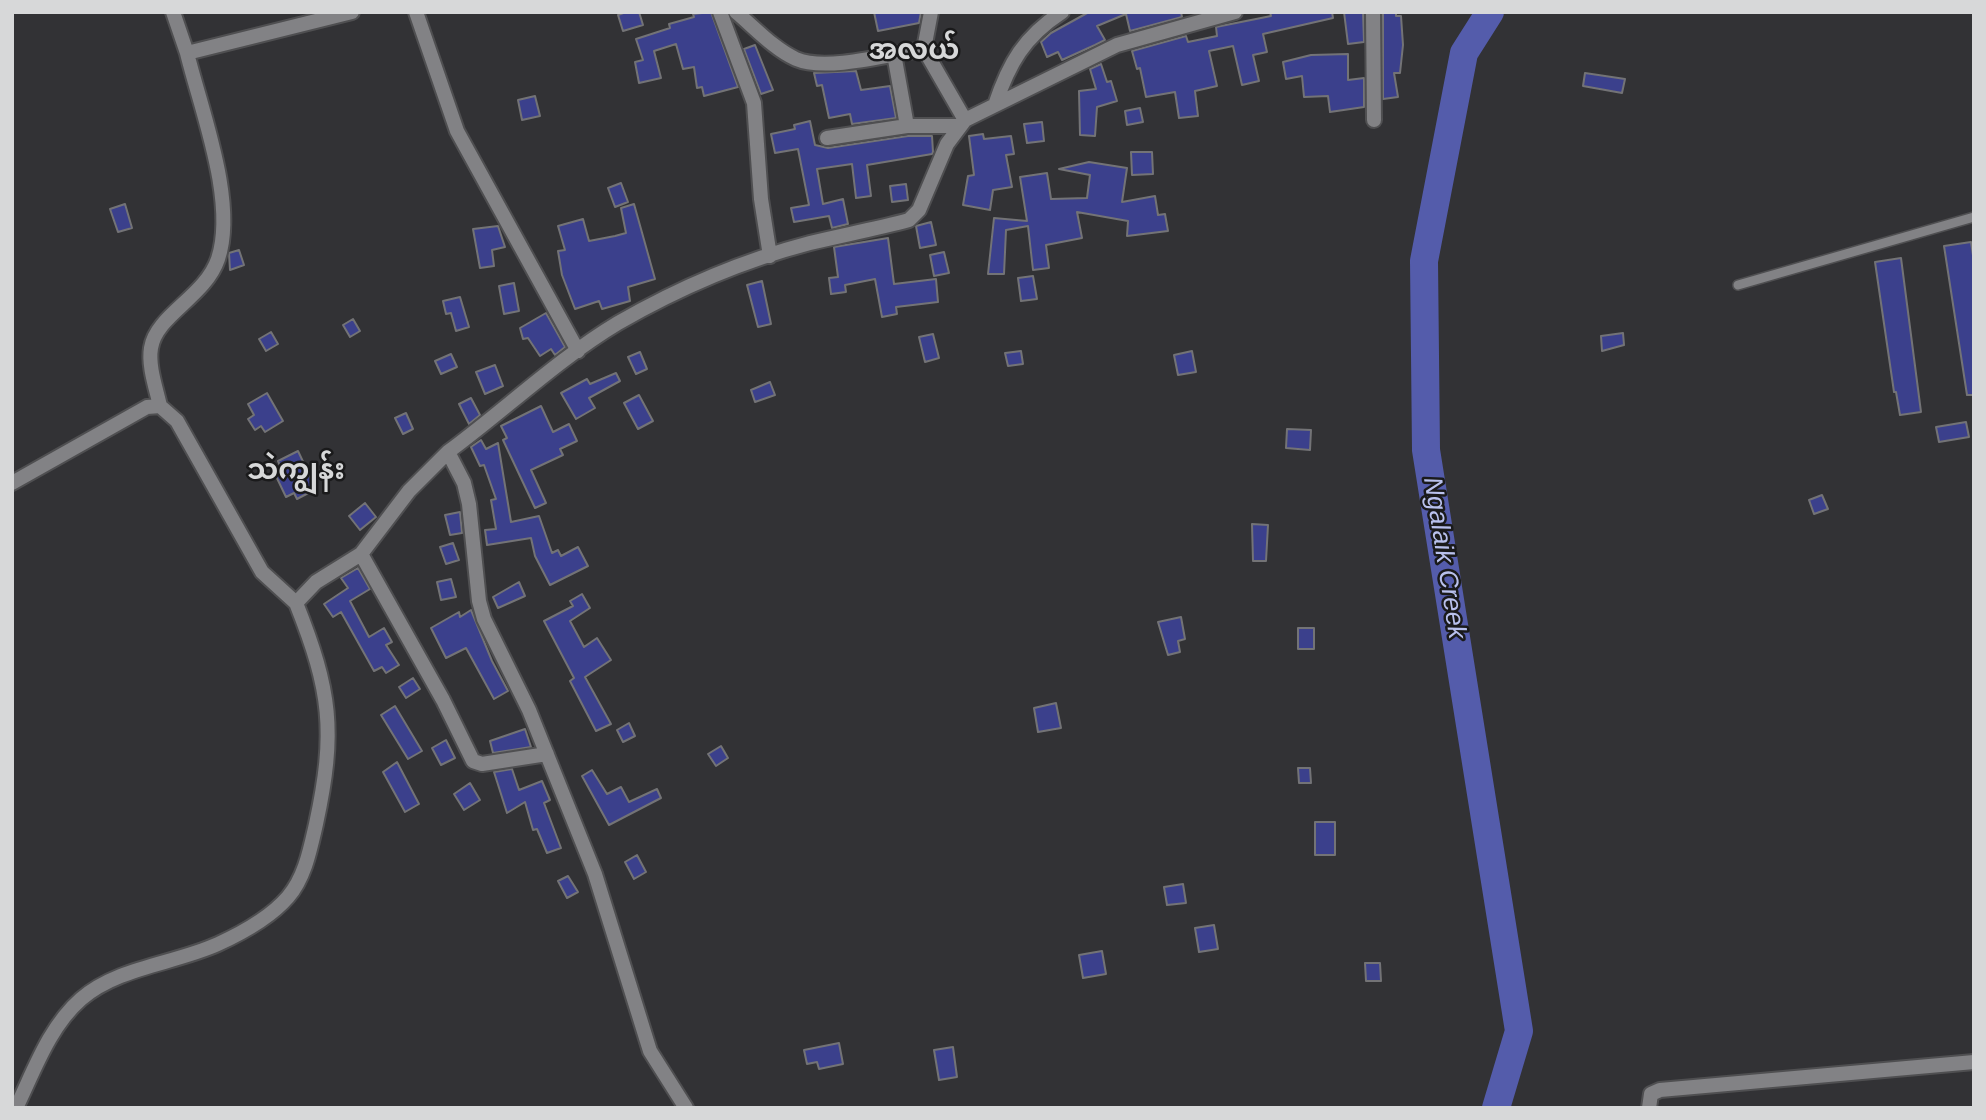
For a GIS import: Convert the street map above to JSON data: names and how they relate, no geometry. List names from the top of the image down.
{
  "districts": ["အလယ်", "သဲကျွန်း"],
  "water": ["Ngalaik Creek"]
}
